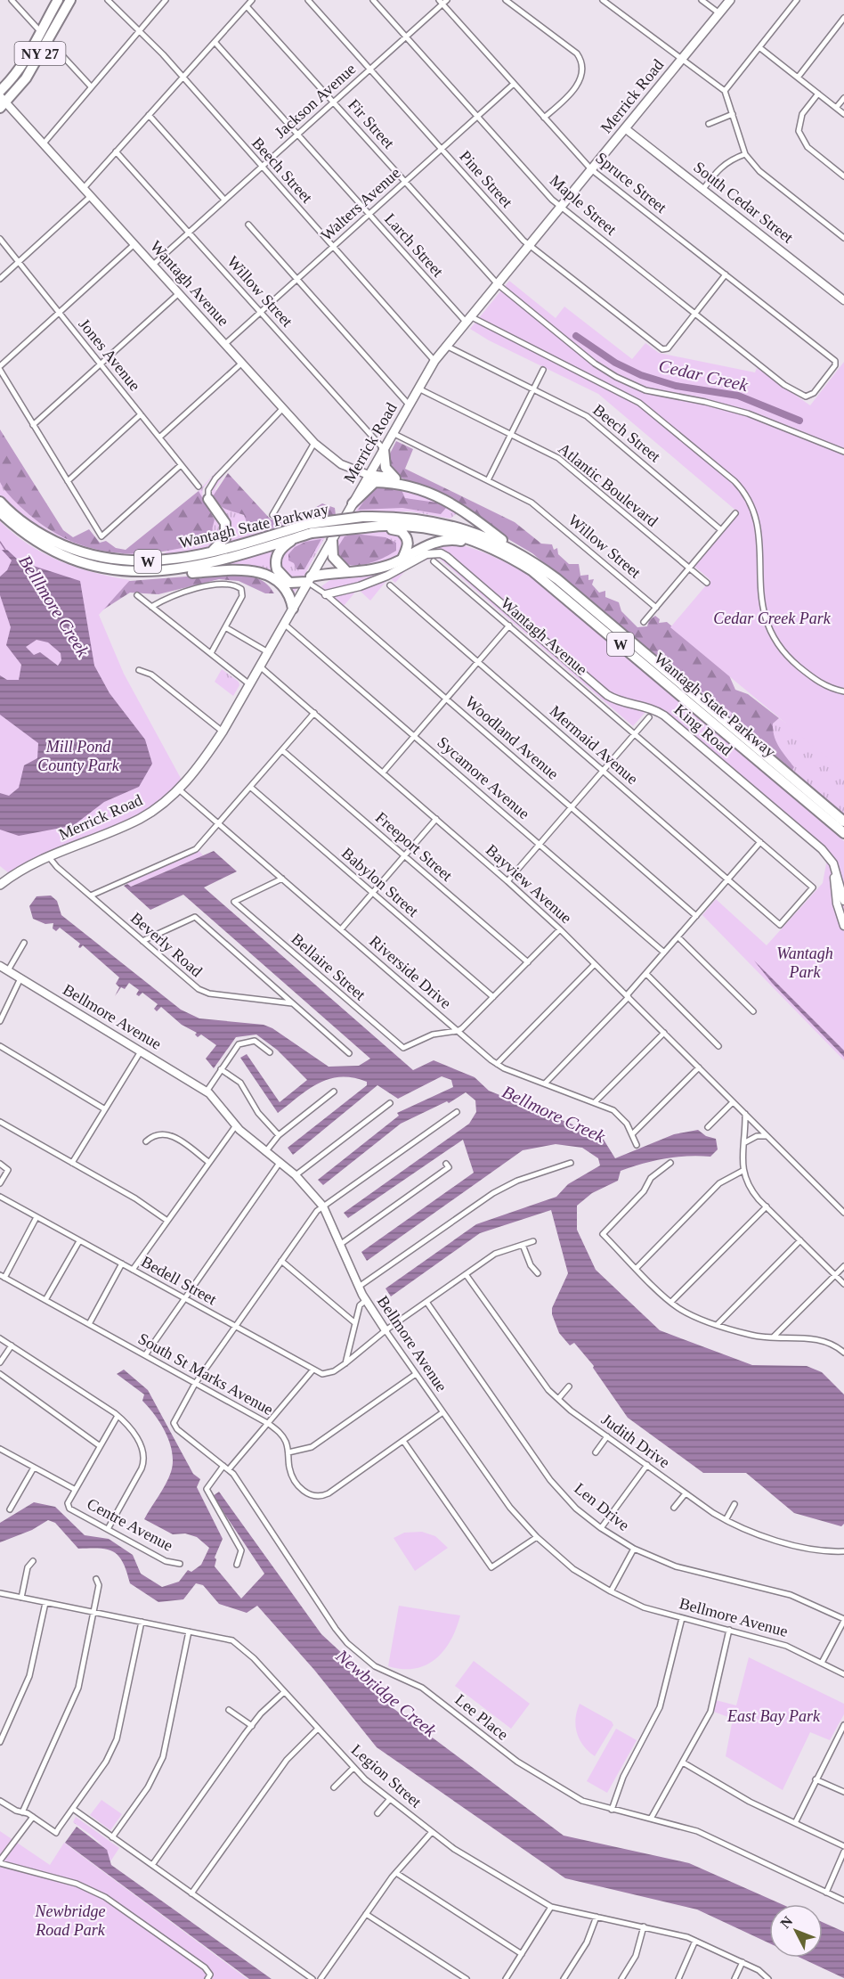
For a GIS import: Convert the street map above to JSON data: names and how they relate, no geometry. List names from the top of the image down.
{
  "streets": {
    "highway": ["NY 27", "Wantagh State Parkway", "W"],
    "main road": ["Merrick Road"],
    "street": [
      "Jackson Avenue",
      "Fir Street",
      "Beech Street",
      "Pine Street",
      "Spruce Street",
      "South Cedar Street",
      "Walters Avenue",
      "Maple Street",
      "Larch Street",
      "Wantagh Avenue",
      "Willow Street",
      "Jones Avenue",
      "Atlantic Boulevard",
      "King Road",
      "Woodland Avenue",
      "Mermaid Avenue",
      "Sycamore Avenue",
      "Freeport Street",
      "Babylon Street",
      "Bayview Avenue",
      "Beverly Road",
      "Bellaire Street",
      "Riverside Drive",
      "Bellmore Avenue",
      "Bedell Street",
      "South St Marks Avenue",
      "Judith Drive",
      "Len Drive",
      "Centre Avenue",
      "Lee Place",
      "Legion Street"
    ]
  },
  "crossings": [
    ["NY 27", "Wantagh Avenue"],
    ["Merrick Road", "Fir Street"],
    ["Merrick Road", "Beech Street"],
    ["Merrick Road", "Pine Street"],
    ["Merrick Road", "Spruce Street"],
    ["Merrick Road", "South Cedar Street"],
    ["Merrick Road", "Maple Street"],
    ["Merrick Road", "Larch Street"],
    ["Merrick Road", "Wantagh Avenue"],
    ["Merrick Road", "Willow Street"],
    ["Merrick Road", "Atlantic Boulevard"],
    ["Merrick Road", "Woodland Avenue"],
    ["Merrick Road", "Sycamore Avenue"],
    ["Merrick Road", "Bayview Avenue"],
    ["Merrick Road", "Beverly Road"],
    ["Merrick Road", "Riverside Drive"],
    ["Jackson Avenue", "Fir Street"],
    ["Jackson Avenue", "Beech Street"],
    ["Jackson Avenue", "Pine Street"],
    ["Jackson Avenue", "Spruce Street"],
    ["Jackson Avenue", "Maple Street"],
    ["Jackson Avenue", "Larch Street"],
    ["Jackson Avenue", "Wantagh Avenue"],
    ["Jackson Avenue", "Willow Street"],
    ["Fir Street", "Walters Avenue"],
    ["Beech Street", "Walters Avenue"],
    ["Pine Street", "Walters Avenue"],
    ["Pine Street", "Maple Street"],
    ["Spruce Street", "Walters Avenue"],
    ["Spruce Street", "Maple Street"],
    ["Walters Avenue", "Maple Street"],
    ["Walters Avenue", "Larch Street"],
    ["Walters Avenue", "Wantagh Avenue"],
    ["Walters Avenue", "Willow Street"],
    ["Wantagh Avenue", "Mermaid Avenue"],
    ["King Road", "Woodland Avenue"],
    ["Bellaire Street", "Riverside Drive"],
    ["Bellmore Avenue", "South St Marks Avenue"],
    ["South St Marks Avenue", "Lee Place"]
  ],
  "water": [
    "Cedar Creek",
    "Belllmore Creek",
    "Bellmore Creek",
    "Newbridge Creek"
  ],
  "parks": [
    "Cedar Creek Park",
    "Mill Pond County Park",
    "Wantagh Park",
    "East Bay Park",
    "Newbridge Road Park"
  ],
  "north": "top left"
}
